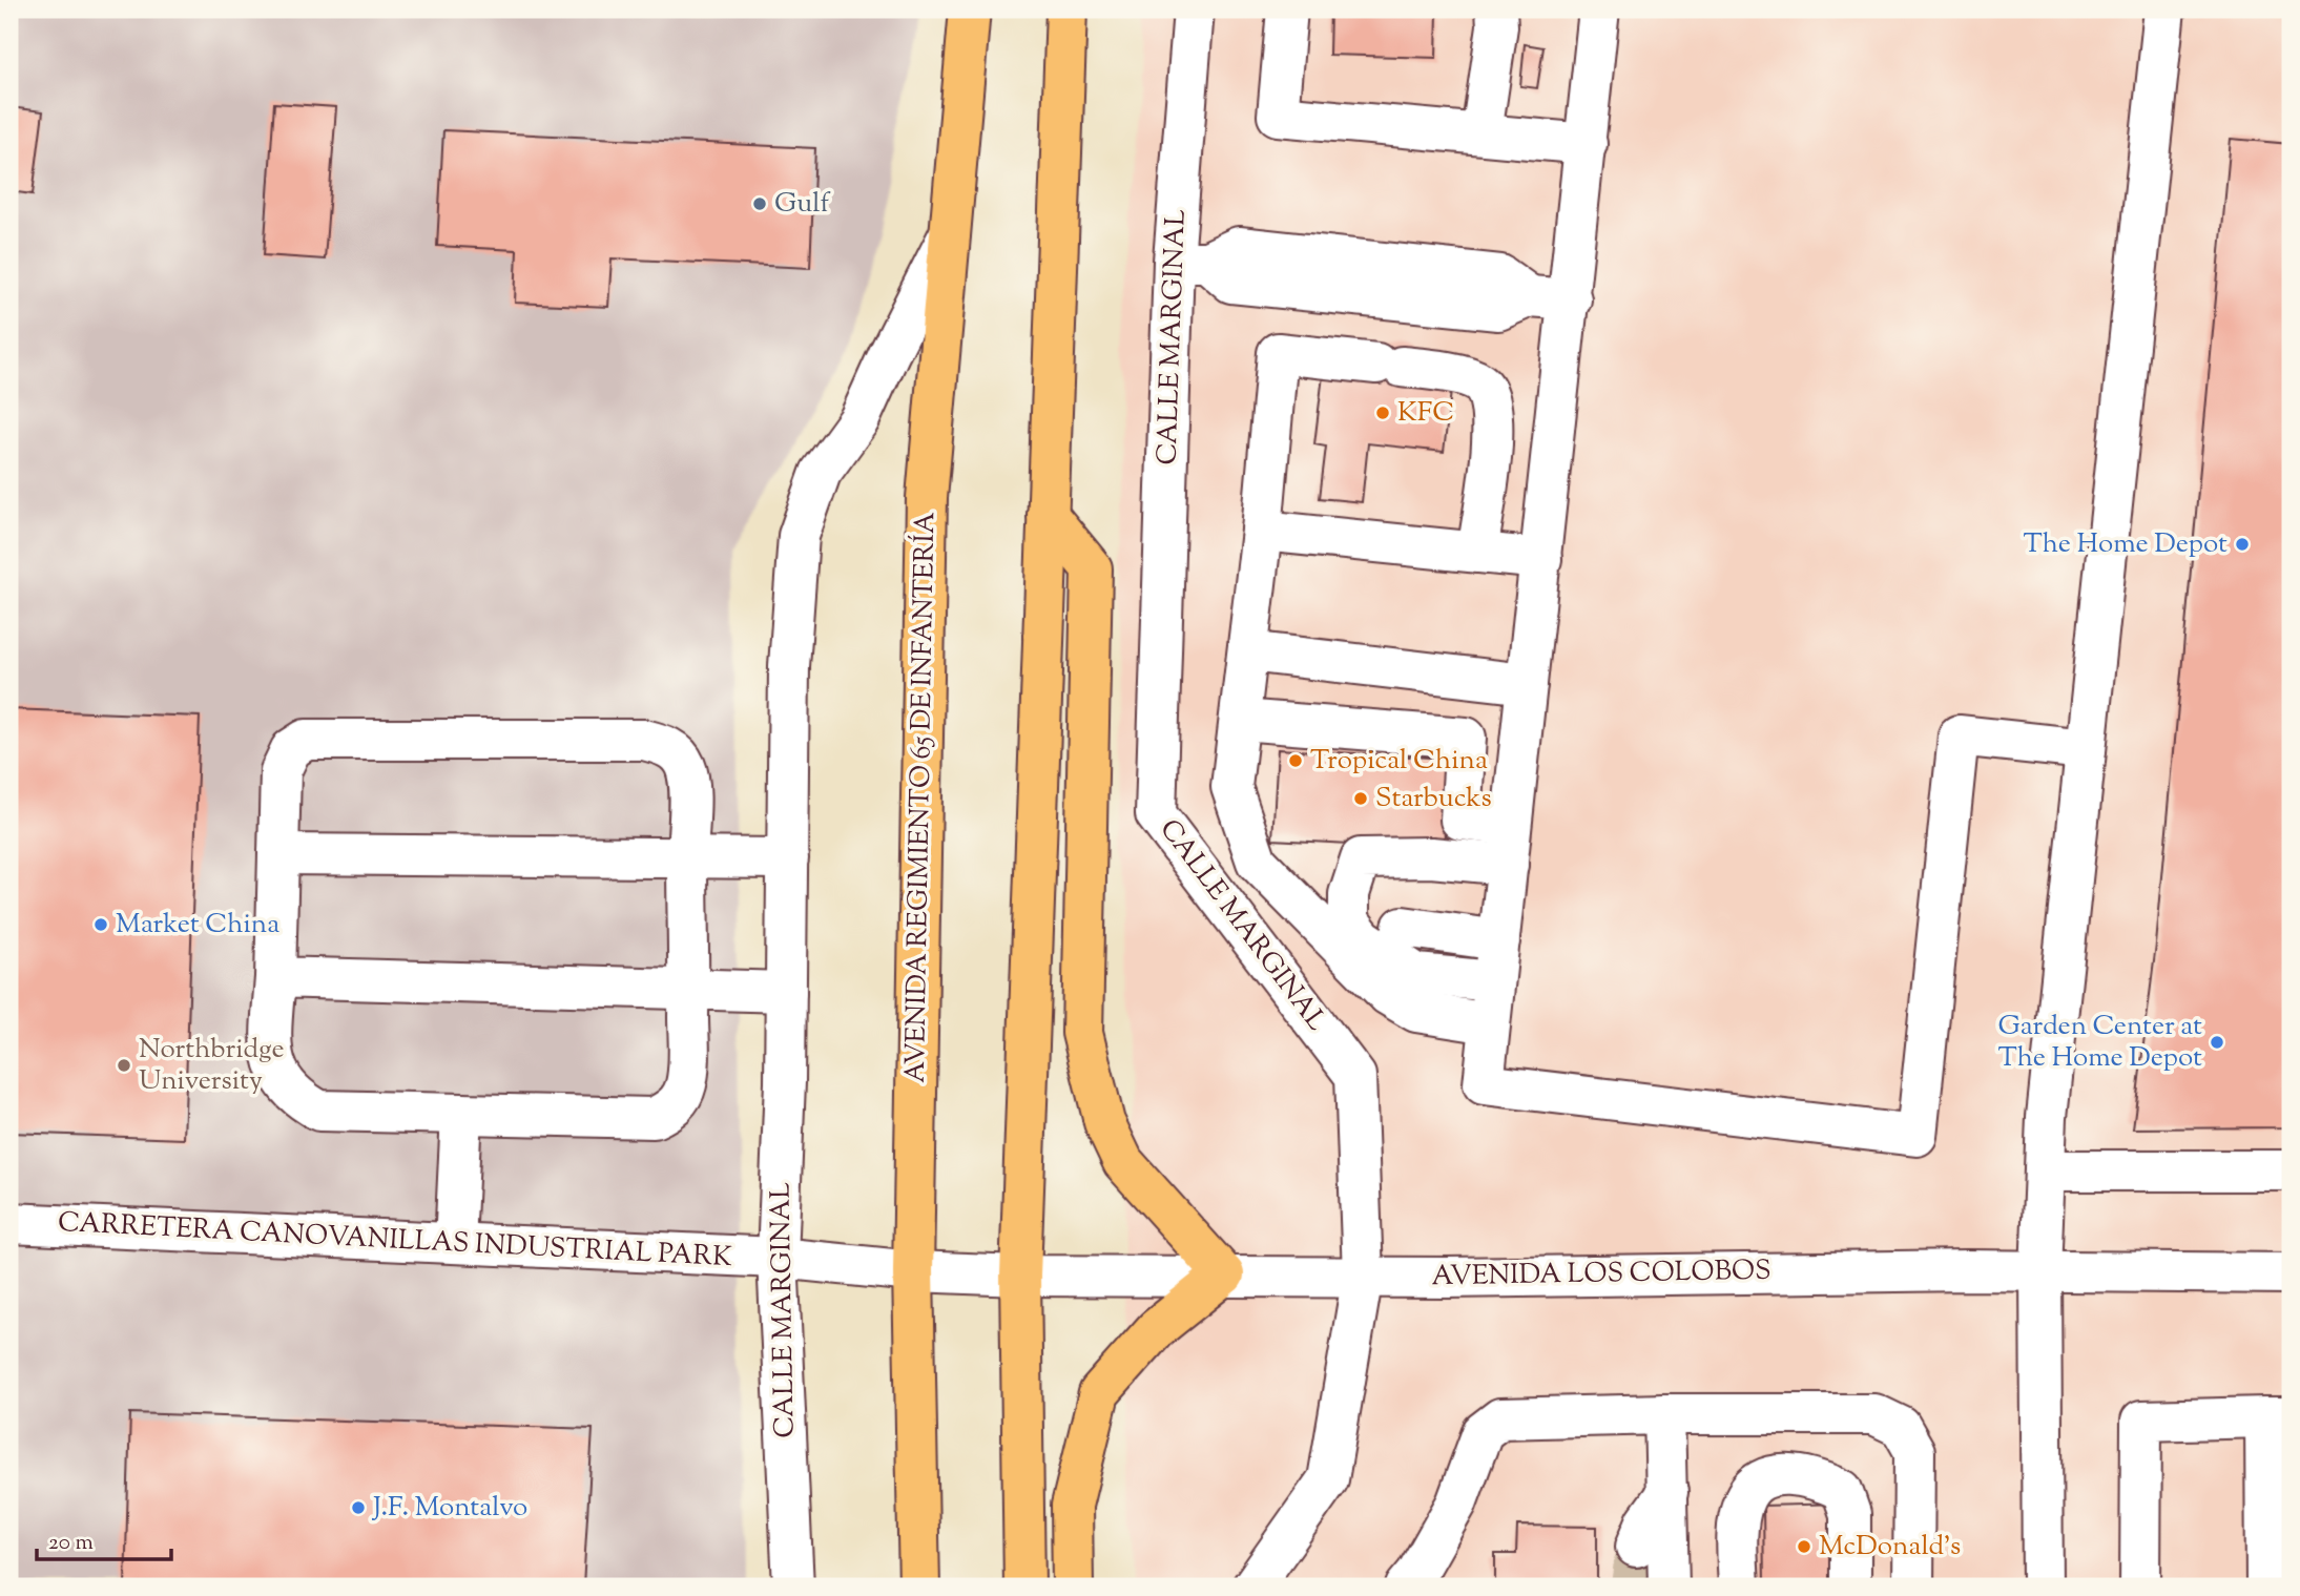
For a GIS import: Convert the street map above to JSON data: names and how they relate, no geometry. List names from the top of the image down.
{
  "streets": {
    "main road": ["AVENIDA REGIMIENTO 65 DE INFANTERÍA"],
    "street": ["CALLE MARGINAL", "CARRETERA CANOVANILLAS INDUSTRIAL PARK", "AVENIDA LOS COLOBOS"]
  },
  "crossings": [
    ["CALLE MARGINAL", "AVENIDA REGIMIENTO 65 DE INFANTERÍA"],
    ["CALLE MARGINAL", "CARRETERA CANOVANILLAS INDUSTRIAL PARK"],
    ["CALLE MARGINAL", "AVENIDA LOS COLOBOS"],
    ["AVENIDA REGIMIENTO 65 DE INFANTERÍA", "CARRETERA CANOVANILLAS INDUSTRIAL PARK"],
    ["AVENIDA REGIMIENTO 65 DE INFANTERÍA", "AVENIDA LOS COLOBOS"],
    ["CARRETERA CANOVANILLAS INDUSTRIAL PARK", "AVENIDA LOS COLOBOS"]
  ],
  "places": [
    "Gulf",
    "KFC",
    "The Home Depot",
    "Tropical China",
    "Starbucks",
    "Market China",
    "Garden Center at The Home Depot",
    "Northbridge University",
    "J.F. Montalvo",
    "McDonald's"
  ],
  "scale_bar": "20 m"
}
